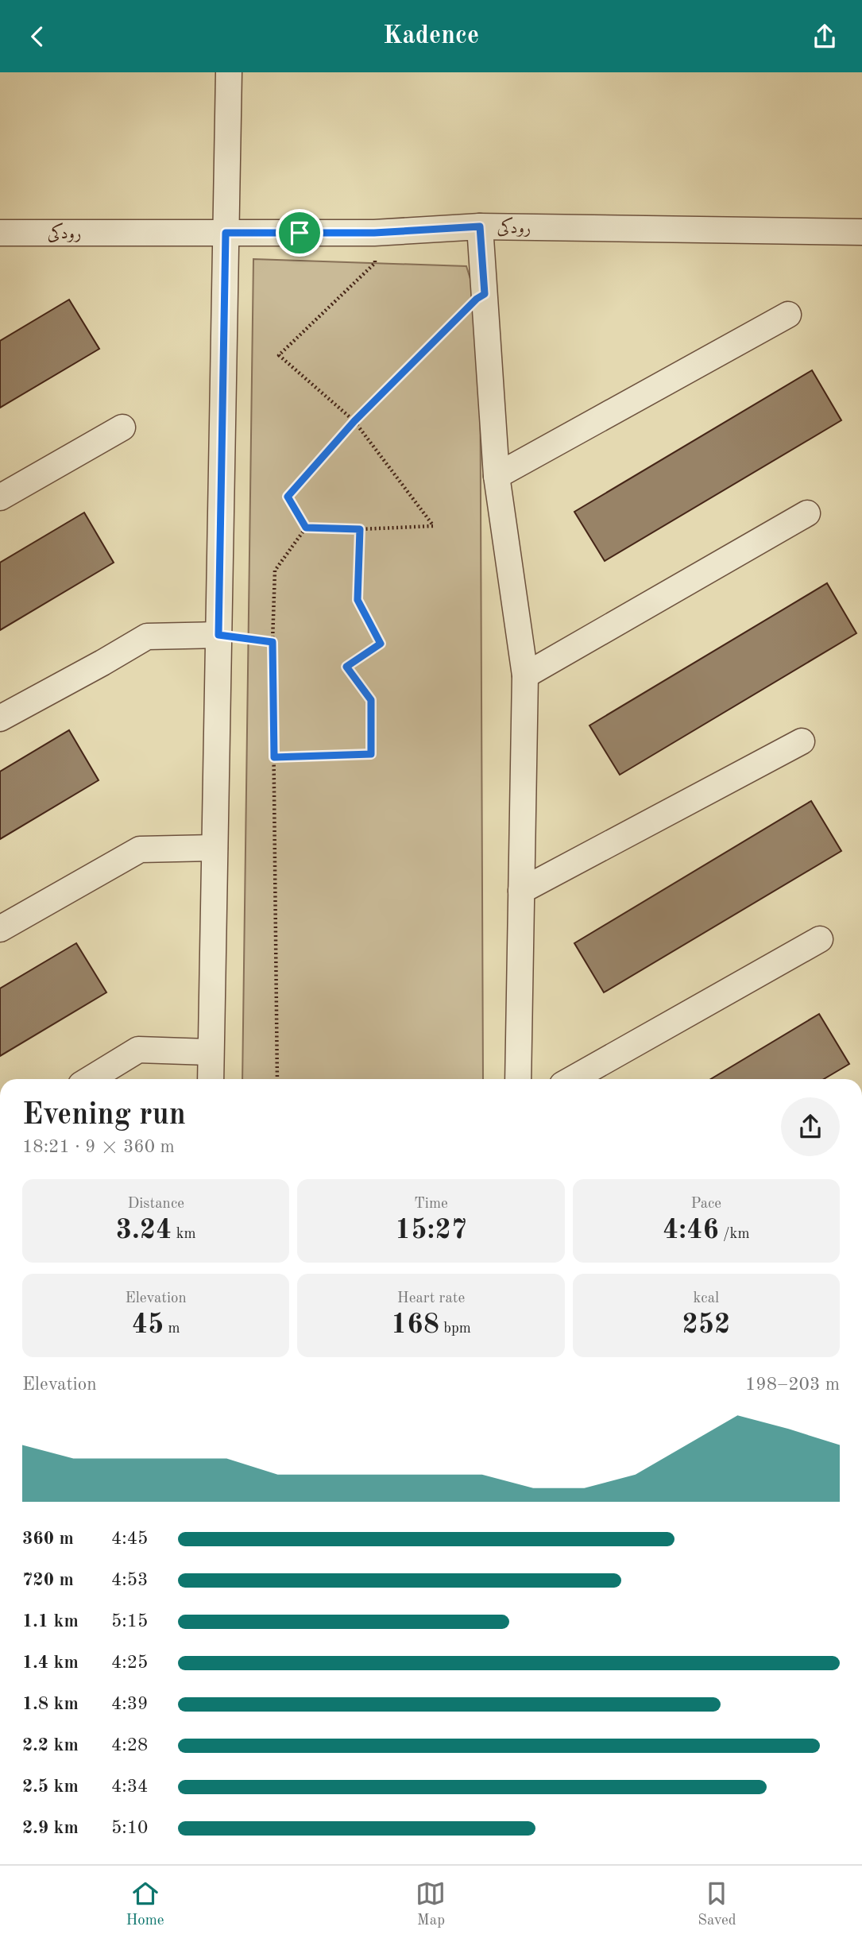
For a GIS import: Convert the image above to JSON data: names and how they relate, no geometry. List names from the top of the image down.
{
  "streets": {
    "street": ["رودکی"]
  },
  "page": {
    "header": "Kadence",
    "heading": ["Evening run", "18:21 · 9 × 360 m"],
    "stats": [
      ["Distance", "3.24 km"],
      ["Time", "15:27"],
      ["Pace", "4:46 /km"],
      ["Elevation", "45 m"],
      ["Heart rate", "168 bpm"],
      ["kcal", "252"]
    ],
    "chart": ["Elevation", "198–203 m"],
    "list": [
      {
        "name": "360 m",
        "note": "4:45"
      },
      {
        "name": "720 m",
        "note": "4:53"
      },
      {
        "name": "1.1 km",
        "note": "5:15"
      },
      {
        "name": "1.4 km",
        "note": "4:25"
      },
      {
        "name": "1.8 km",
        "note": "4:39"
      },
      {
        "name": "2.2 km",
        "note": "4:28"
      },
      {
        "name": "2.5 km",
        "note": "4:34"
      },
      {
        "name": "2.9 km",
        "note": "5:10"
      }
    ],
    "tabs": ["Home", "Map", "Saved"]
  }
}
